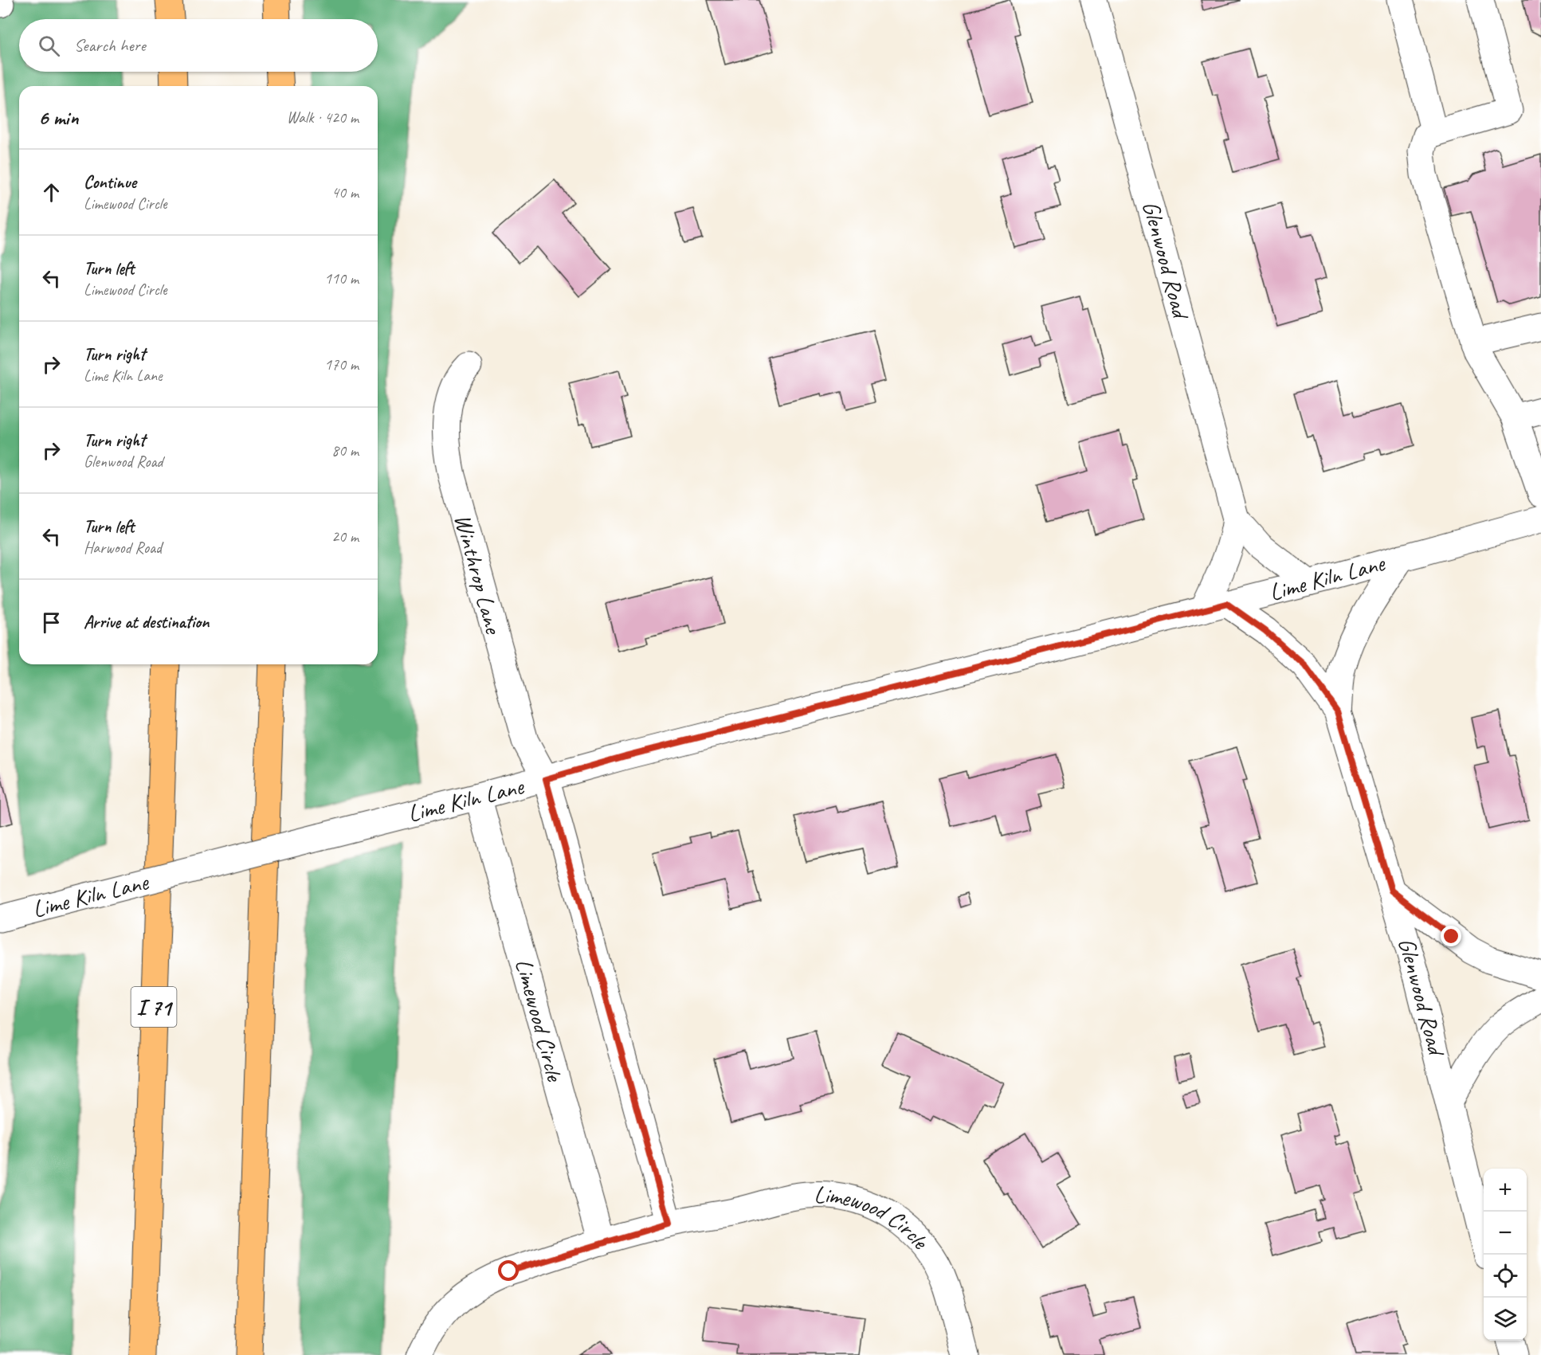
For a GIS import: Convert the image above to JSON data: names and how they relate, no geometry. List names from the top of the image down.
{
  "streets": {
    "highway": ["I 71"],
    "street": [
      "Glenwood Road",
      "Winthrop Lane",
      "Lime Kiln Lane",
      "Limewood Circle"
    ]
  },
  "crossings": [
    ["Glenwood Road", "Lime Kiln Lane"],
    ["Winthrop Lane", "Lime Kiln Lane"],
    ["Lime Kiln Lane", "Limewood Circle"]
  ],
  "page": {
    "search": "Search here",
    "heading": ["6 min", "Walk · 420 m"],
    "list": [
      ["Continue", "Limewood Circle", "40 m"],
      ["Turn left", "Limewood Circle", "110 m"],
      ["Turn right", "Lime Kiln Lane", "170 m"],
      ["Turn right", "Glenwood Road", "80 m"],
      ["Turn left", "Harwood Road", "20 m"],
      "Arrive at destination"
    ],
    "map_buttons": ["+", "−"]
  }
}
